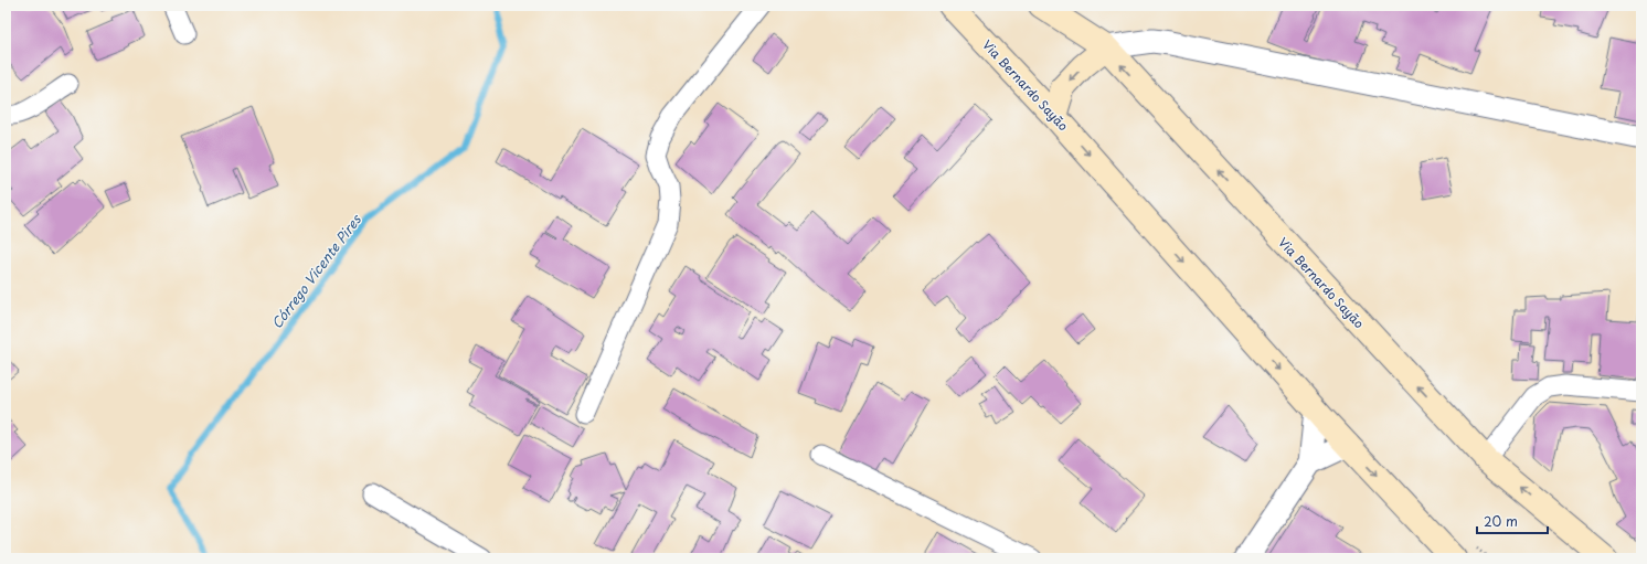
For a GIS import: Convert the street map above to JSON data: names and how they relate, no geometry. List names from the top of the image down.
{
  "streets": {
    "main road": ["Via Bernardo Sayão"]
  },
  "water": ["Córrego Vicente Pires"],
  "scale_bar": "20 m"
}
